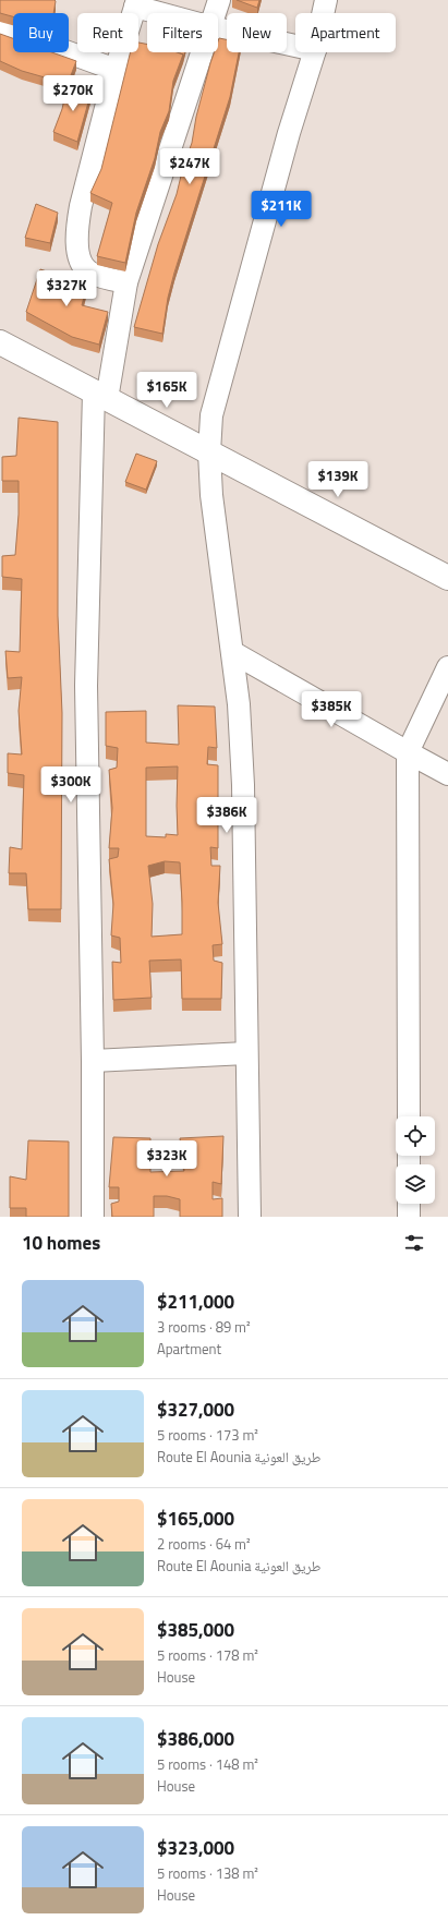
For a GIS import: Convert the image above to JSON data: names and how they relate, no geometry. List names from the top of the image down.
{
  "page": {
    "chip": [
      "Buy",
      "Rent",
      "Filters",
      "New",
      "Apartment"
    ],
    "price": [
      "$270K",
      "$247K",
      "$211K",
      "$327K",
      "$165K",
      "$139K",
      "$385K",
      "$300K",
      "$386K",
      "$323K"
    ],
    "heading": "10 homes",
    "list": [
      {
        "name": "$211,000",
        "note": "3 rooms · 89 m² · Apartment"
      },
      {
        "name": "$327,000",
        "note": "5 rooms · 173 m² · Route El Aounia طريق العونية"
      },
      {
        "name": "$165,000",
        "note": "2 rooms · 64 m² · Route El Aounia طريق العونية"
      },
      {
        "name": "$385,000",
        "note": "5 rooms · 178 m² · House"
      },
      {
        "name": "$386,000",
        "note": "5 rooms · 148 m² · House"
      },
      {
        "name": "$323,000",
        "note": "5 rooms · 138 m² · House"
      }
    ]
  }
}
